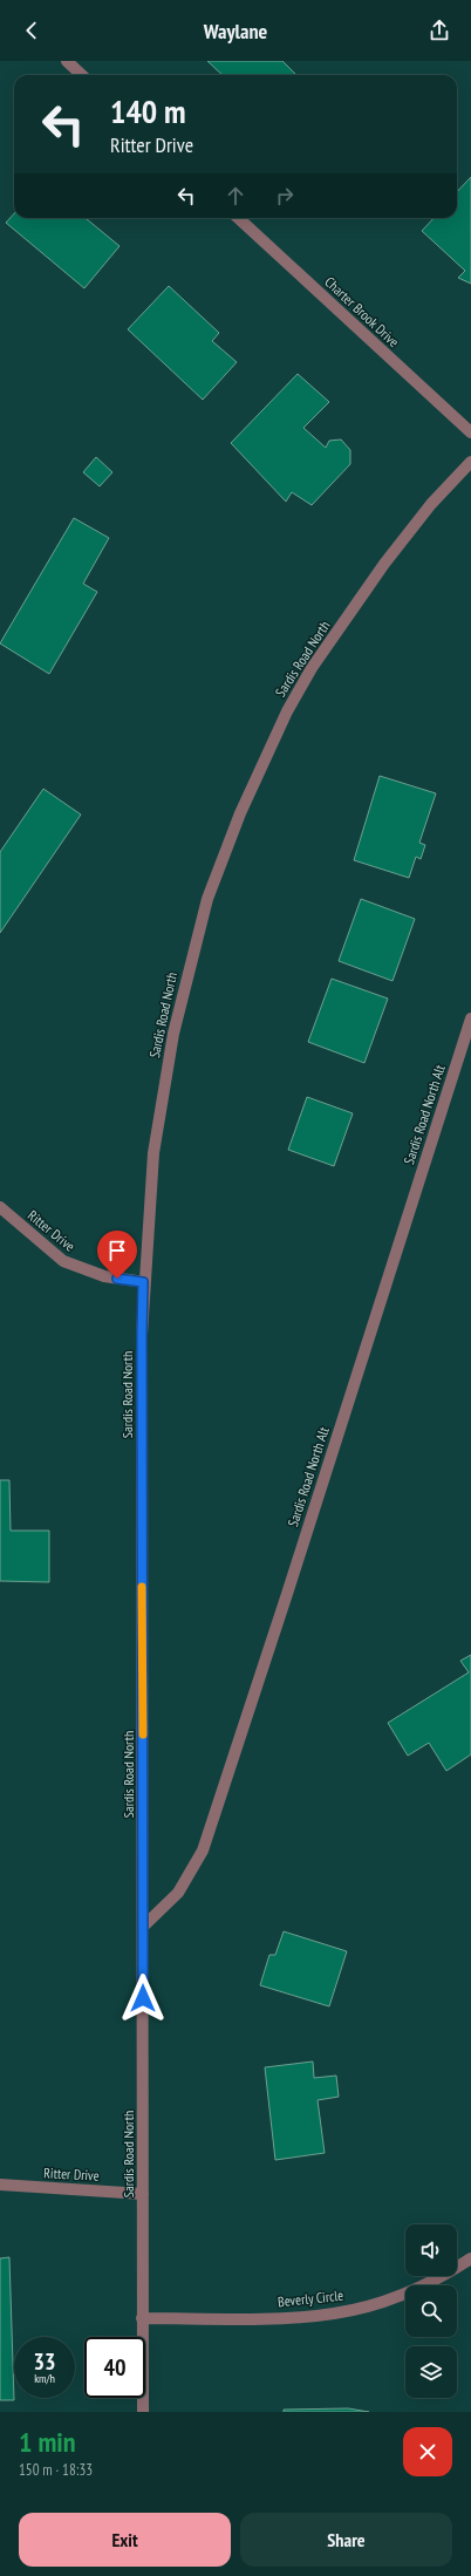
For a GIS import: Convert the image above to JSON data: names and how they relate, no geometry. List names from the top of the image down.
{
  "streets": {
    "street": [
      "Charter Brook Drive",
      "Sardis Road North",
      "Sardis Road North Alt",
      "Ritter Drive",
      "Beverly Circle"
    ]
  },
  "crossings": [
    ["Sardis Road North", "Sardis Road North Alt"],
    ["Sardis Road North", "Ritter Drive"],
    ["Sardis Road North", "Beverly Circle"]
  ],
  "page": {
    "header": "Waylane",
    "turn": ["140 m", "Ritter Drive"],
    "speed": "33 km/h",
    "limit": "40",
    "heading": ["1 min", "150 m · 18:33"],
    "buttons": ["Exit", "Share"]
  }
}
